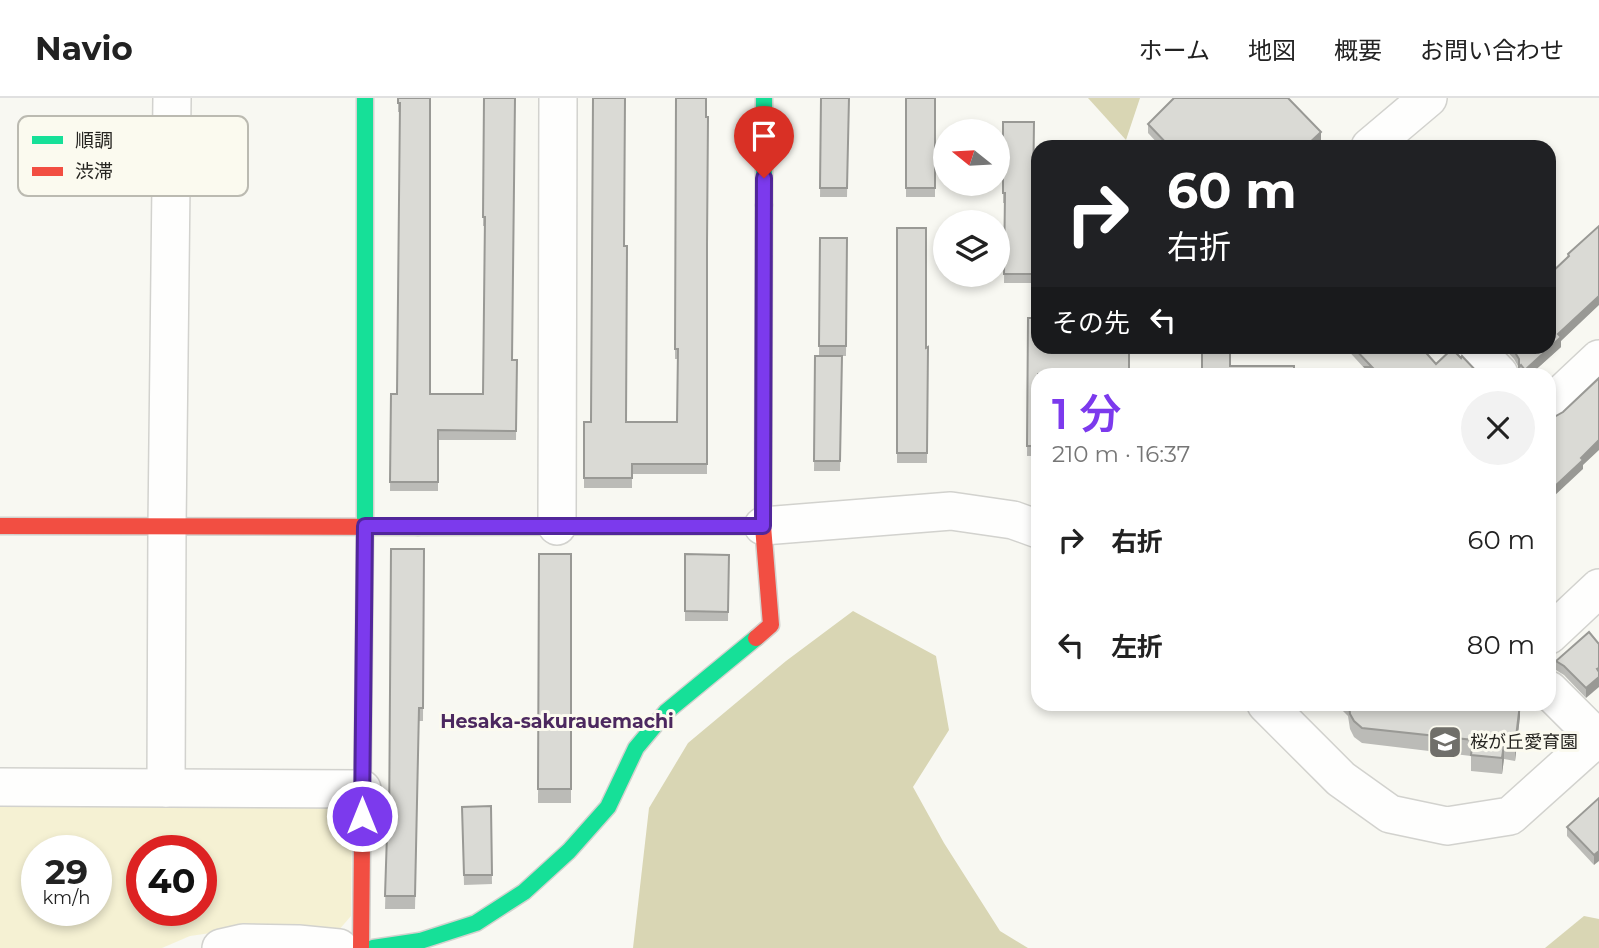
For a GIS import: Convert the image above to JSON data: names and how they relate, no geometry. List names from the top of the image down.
{
  "districts": ["Hesaka-sakurauemachi"],
  "places": {
    "school or university": ["桜が丘愛育園"]
  },
  "legend": ["順調", "渋滞"],
  "north": "left",
  "page": {
    "header": "Navio",
    "nav": [
      "ホーム",
      "地図",
      "概要",
      "お問い合わせ"
    ],
    "turn": ["60 m", "右折"],
    "then": "その先",
    "heading": ["1 分", "210 m · 16:37"],
    "list": [
      {
        "name": "右折",
        "value": "60 m"
      },
      {
        "name": "左折",
        "value": "80 m"
      }
    ],
    "speed": "29 km/h",
    "limit": "40"
  }
}
